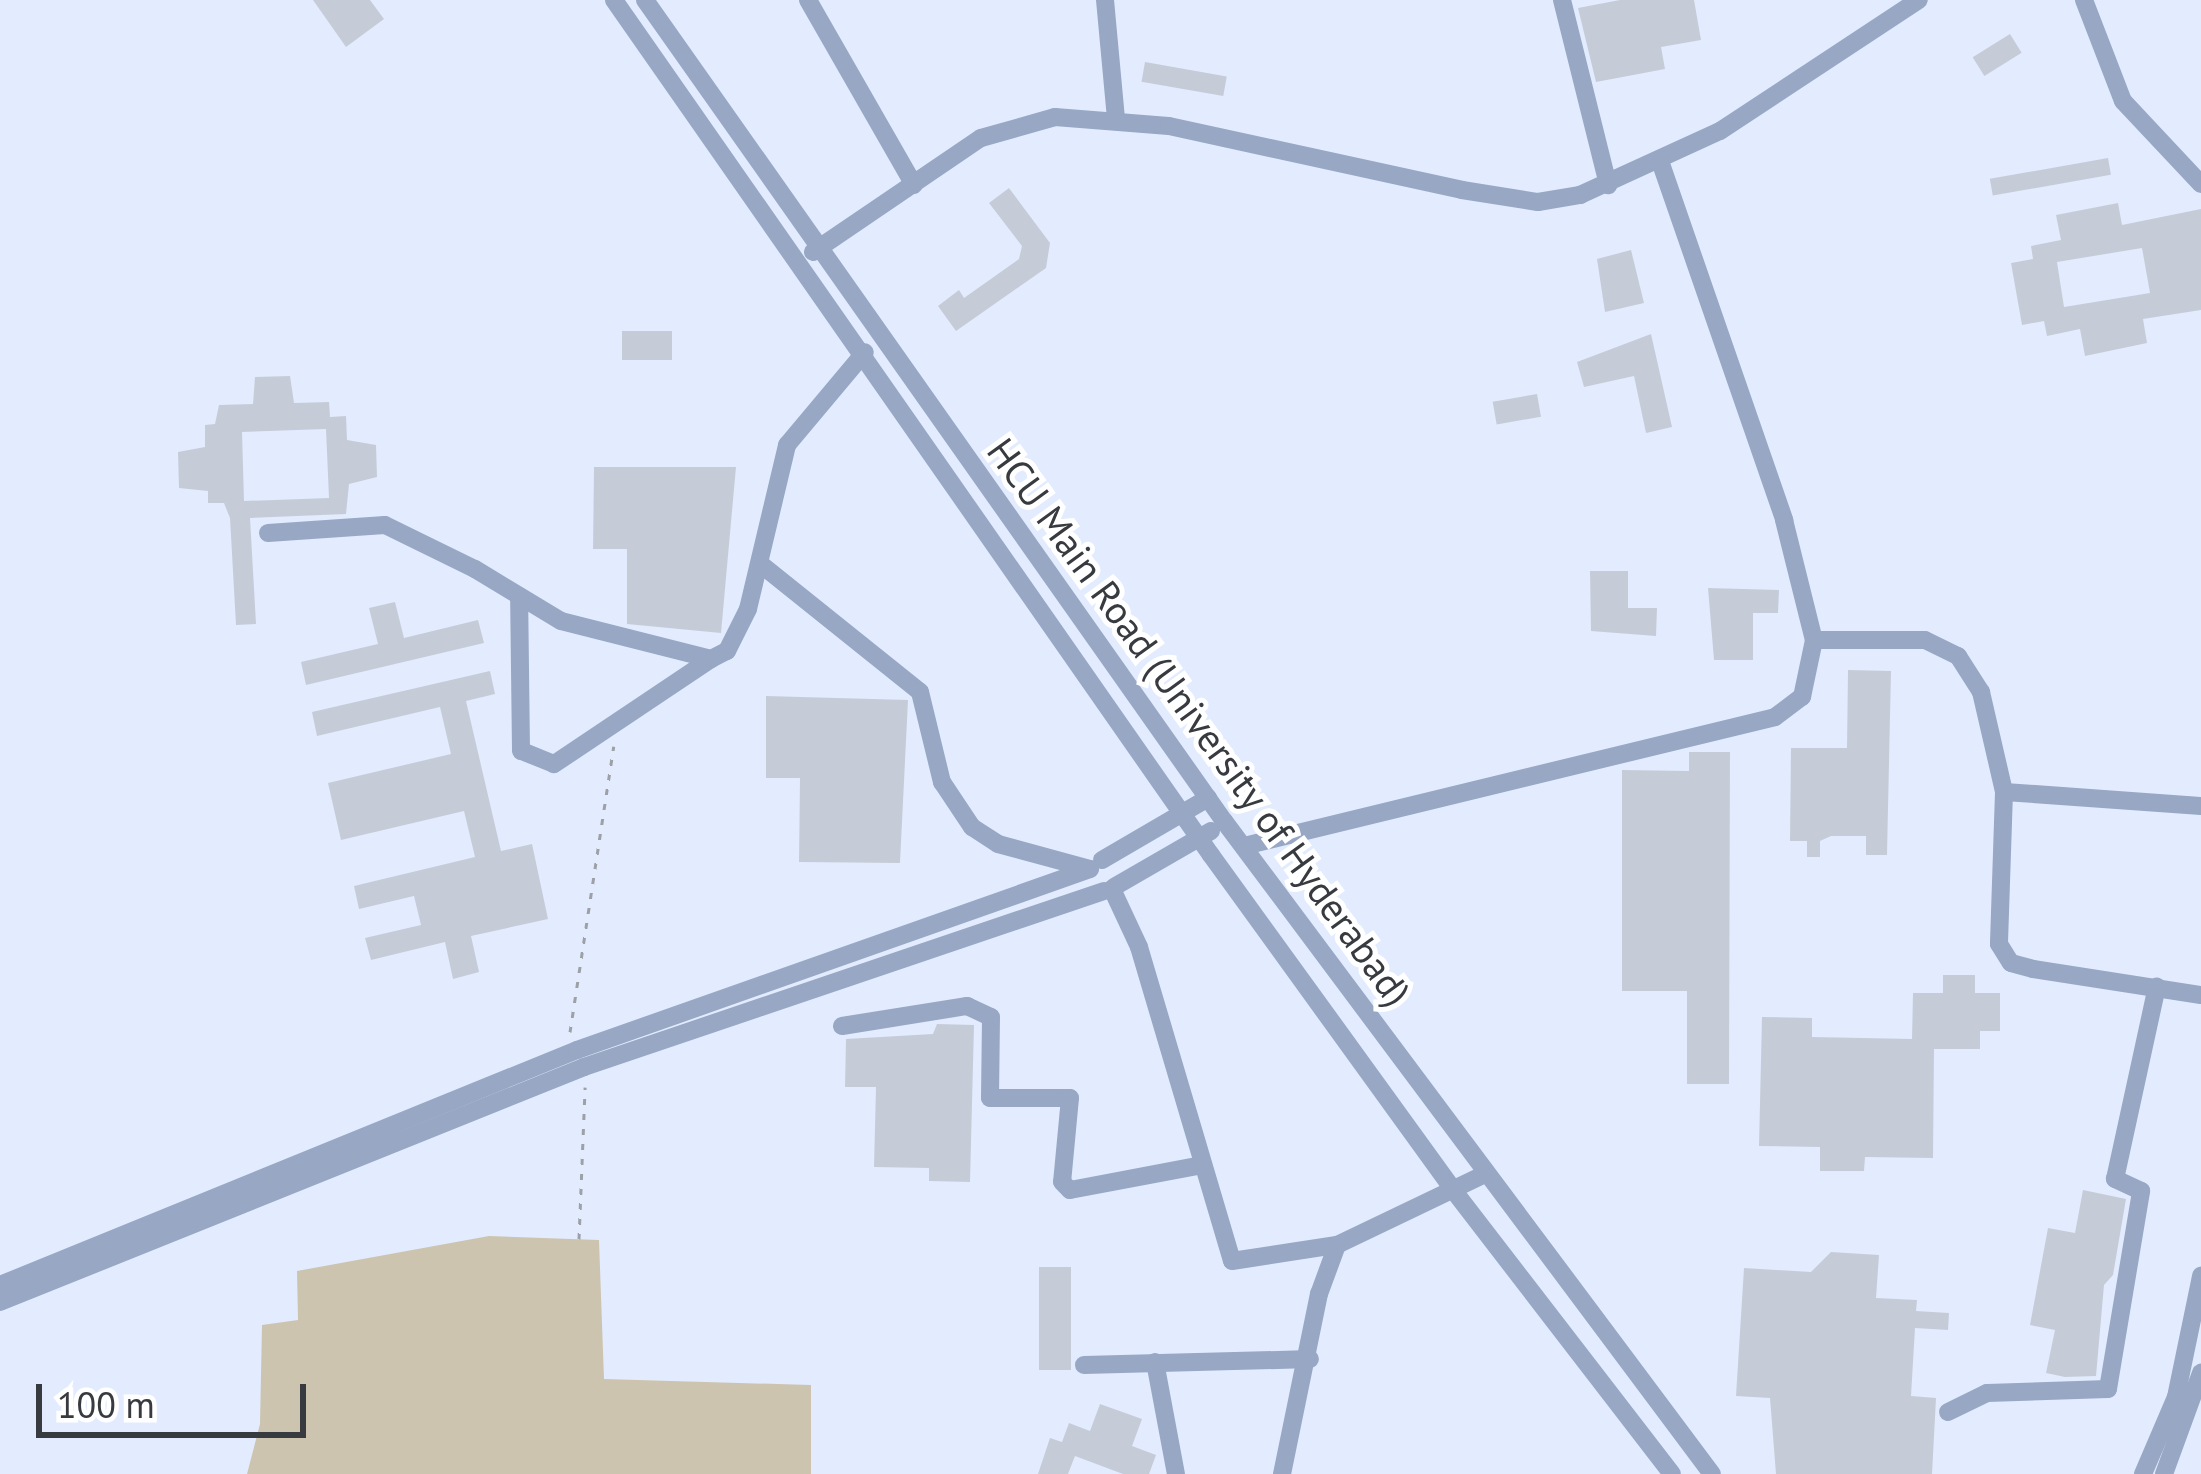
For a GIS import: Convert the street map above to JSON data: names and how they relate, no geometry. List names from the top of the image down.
{
  "streets": {
    "street": ["HCU Main Road (University of Hyderabad)"]
  },
  "scale_bar": "100 m"
}
